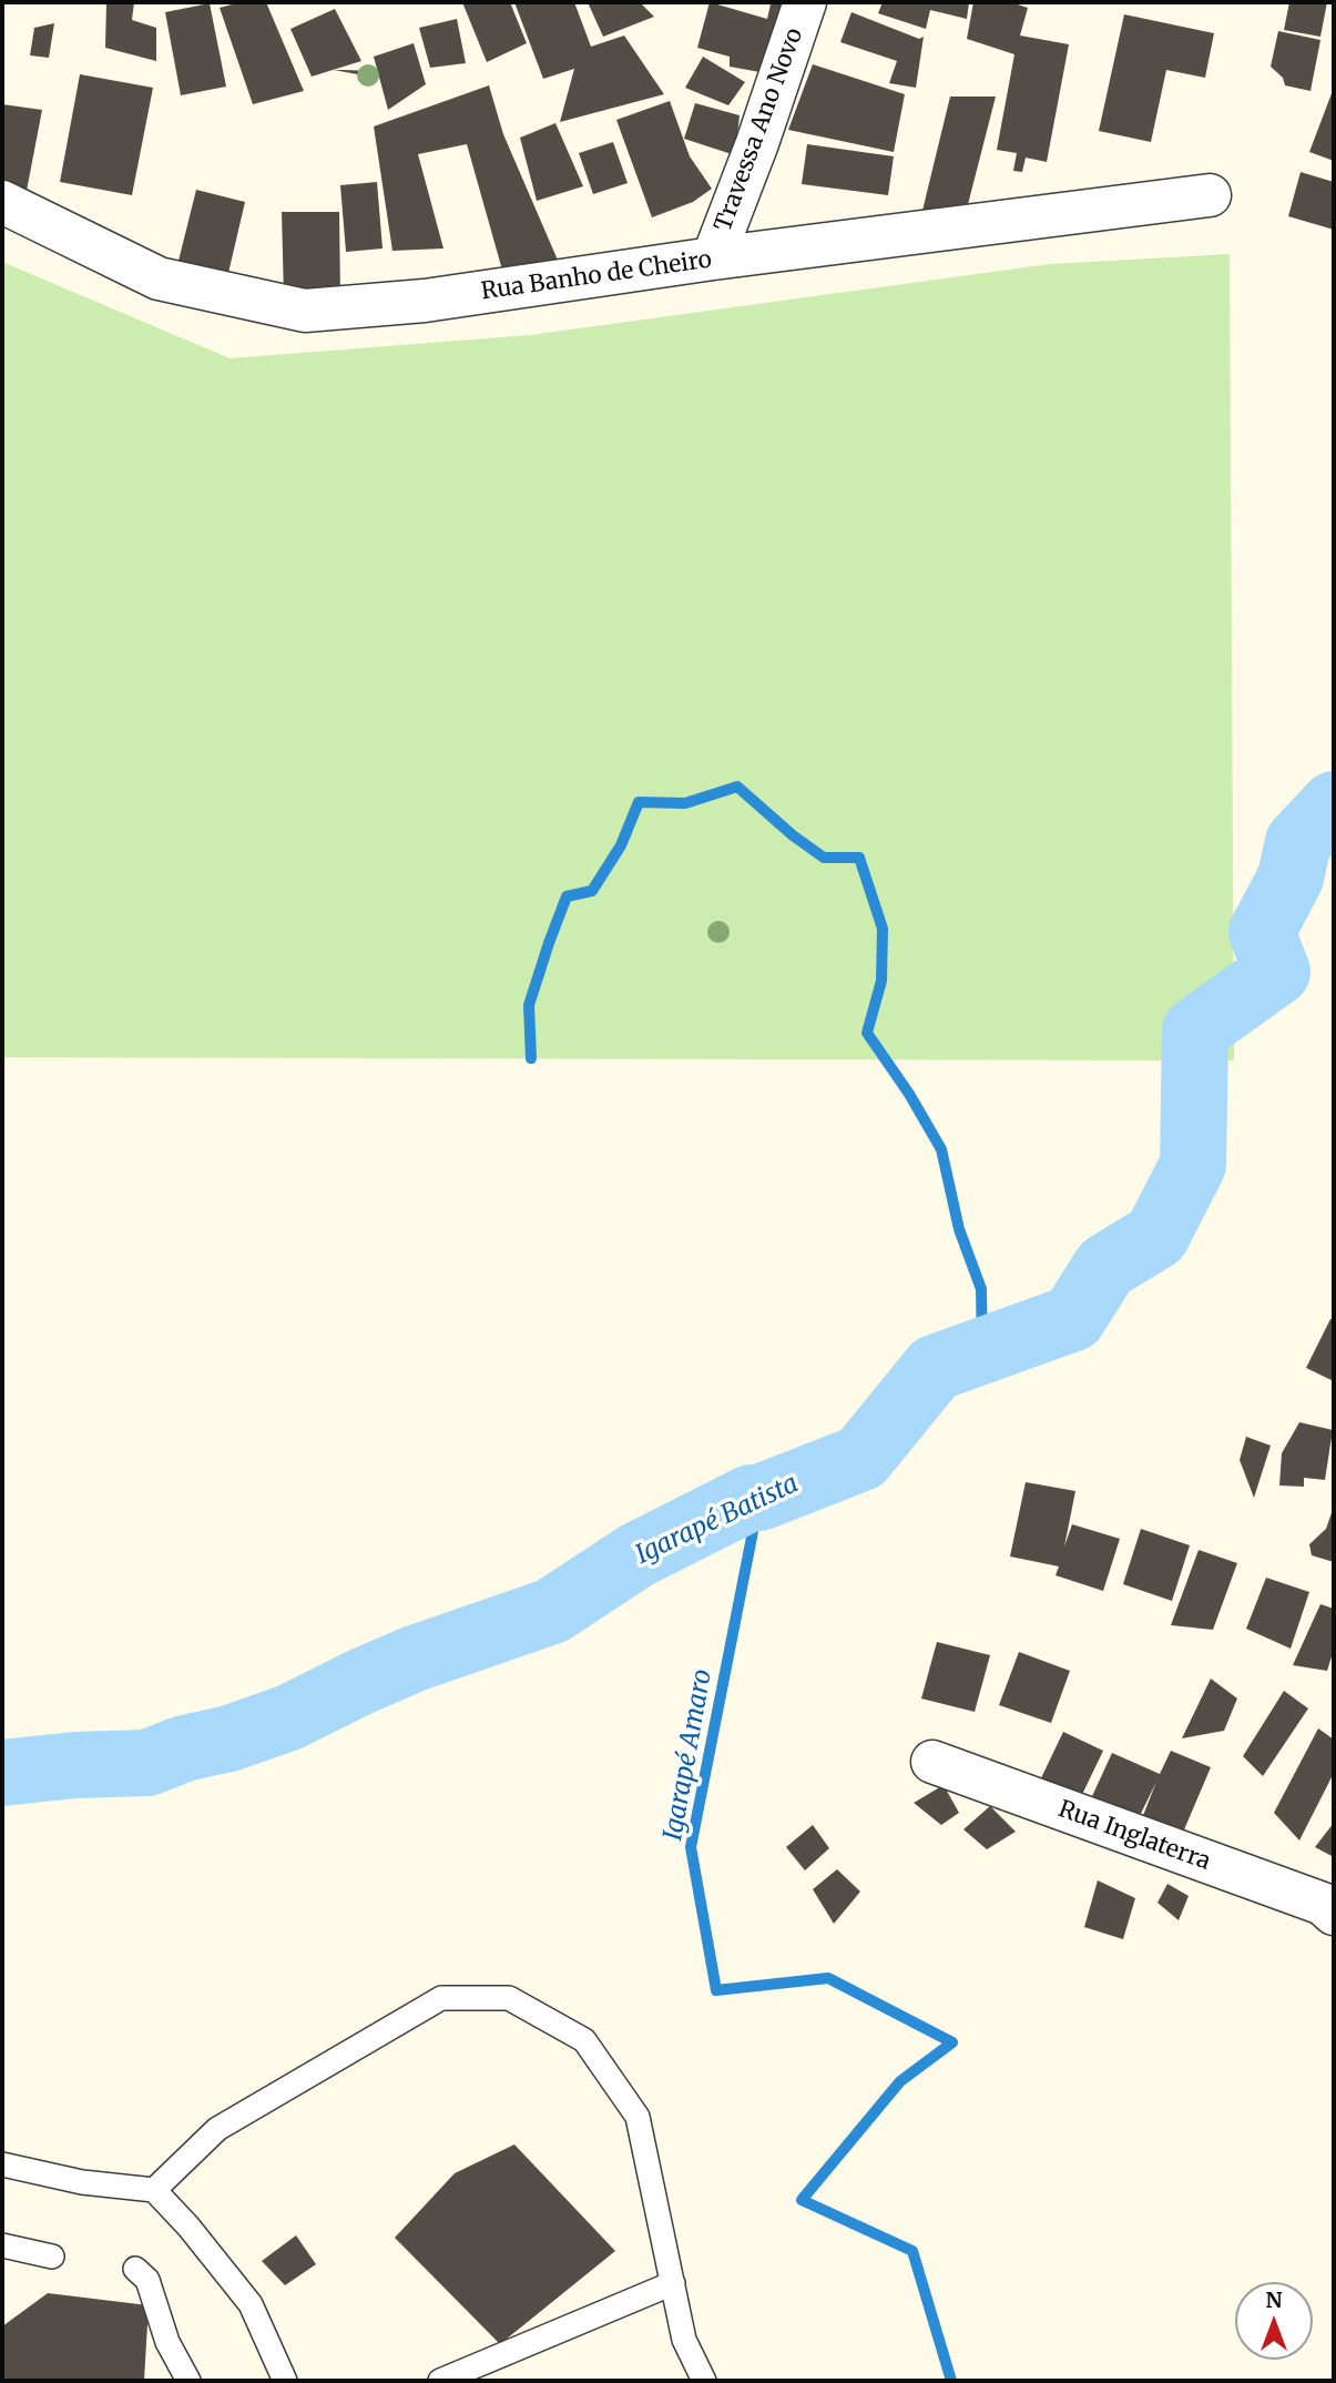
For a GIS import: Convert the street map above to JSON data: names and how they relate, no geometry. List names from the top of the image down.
{
  "streets": {
    "street": ["Travessa Ano Novo", "Rua Banho de Cheiro", "Rua Inglaterra"]
  },
  "crossings": [
    ["Travessa Ano Novo", "Rua Banho de Cheiro"]
  ],
  "water": ["Igarapé Batista", "Igarapé Amaro"],
  "north": "top"
}
